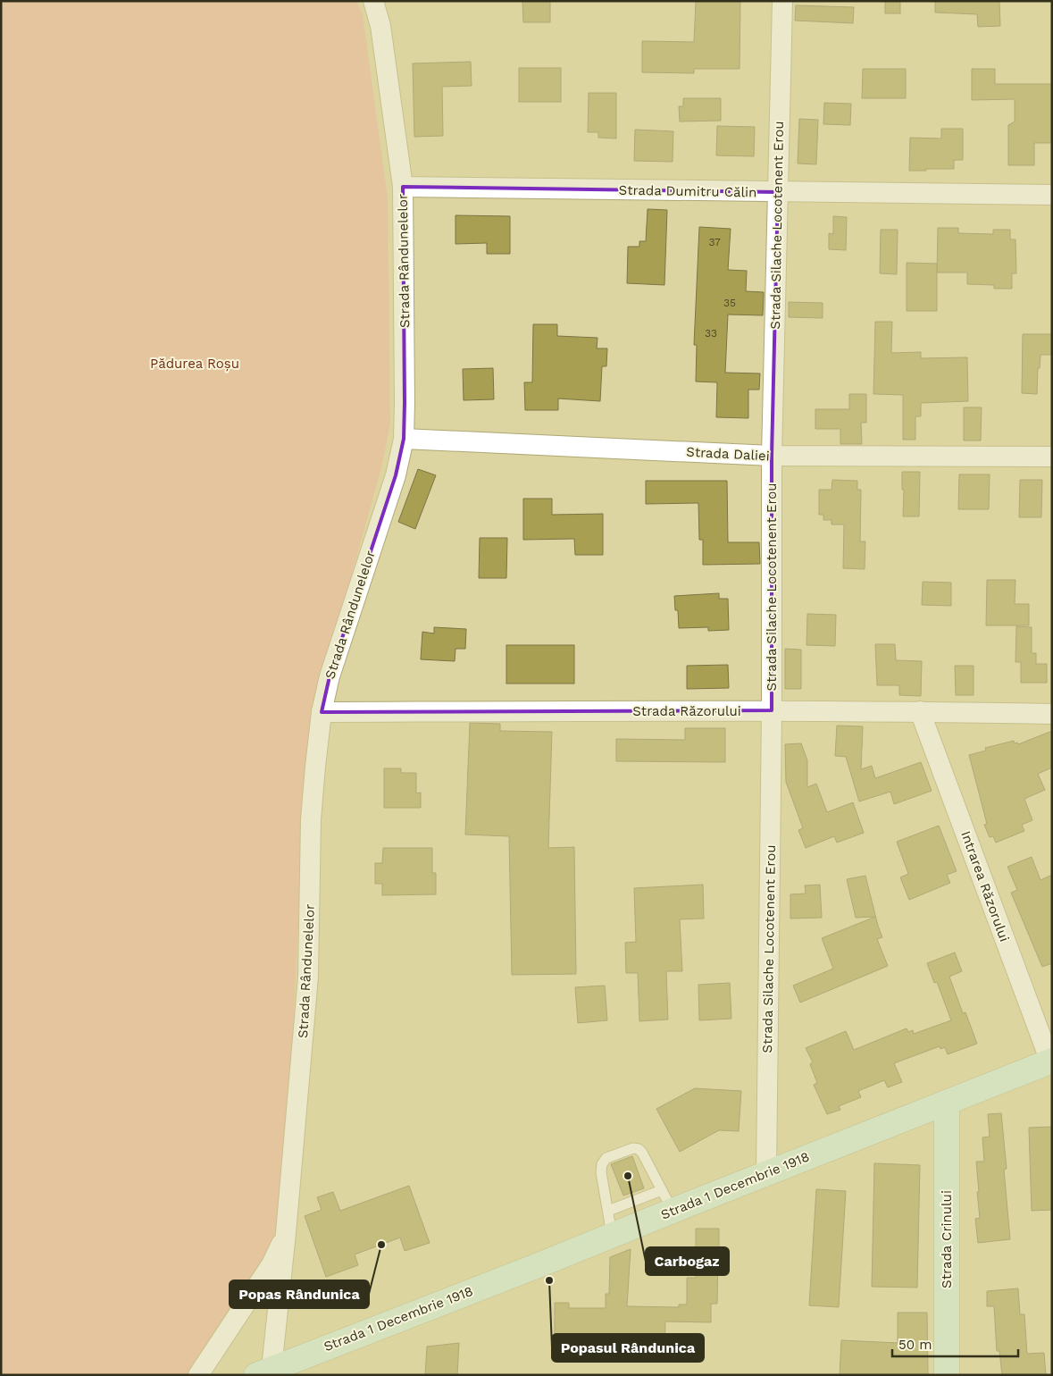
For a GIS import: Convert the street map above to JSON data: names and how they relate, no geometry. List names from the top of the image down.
{
  "streets": {
    "main road": ["Strada 1 Decembrie 1918", "Strada Crinului"],
    "street": [
      "Strada Dumitru Călin",
      "Strada Silache Locotenent Erou",
      "Strada Rândunelelor",
      "Strada Daliei",
      "Strada Răzorului",
      "Intrarea Răzorului"
    ]
  },
  "crossings": [
    ["Strada Dumitru Călin", "Strada Silache Locotenent Erou"],
    ["Strada Dumitru Călin", "Strada Rândunelelor"],
    ["Strada Silache Locotenent Erou", "Strada Daliei"],
    ["Strada Silache Locotenent Erou", "Strada Răzorului"],
    ["Strada Silache Locotenent Erou", "Strada 1 Decembrie 1918"],
    ["Strada Rândunelelor", "Strada Daliei"],
    ["Strada Rândunelelor", "Strada Răzorului"],
    ["Strada Rândunelelor", "Strada 1 Decembrie 1918"],
    ["Strada Răzorului", "Intrarea Răzorului"],
    ["Intrarea Răzorului", "Strada 1 Decembrie 1918"],
    ["Strada 1 Decembrie 1918", "Strada Crinului"]
  ],
  "parks": ["Pădurea Roșu"],
  "places": ["Carbogaz", "Popas Rândunica", "Popasul Rândunica"],
  "house_numbers": ["37", "35", "33"],
  "scale_bar": "50 m"
}
